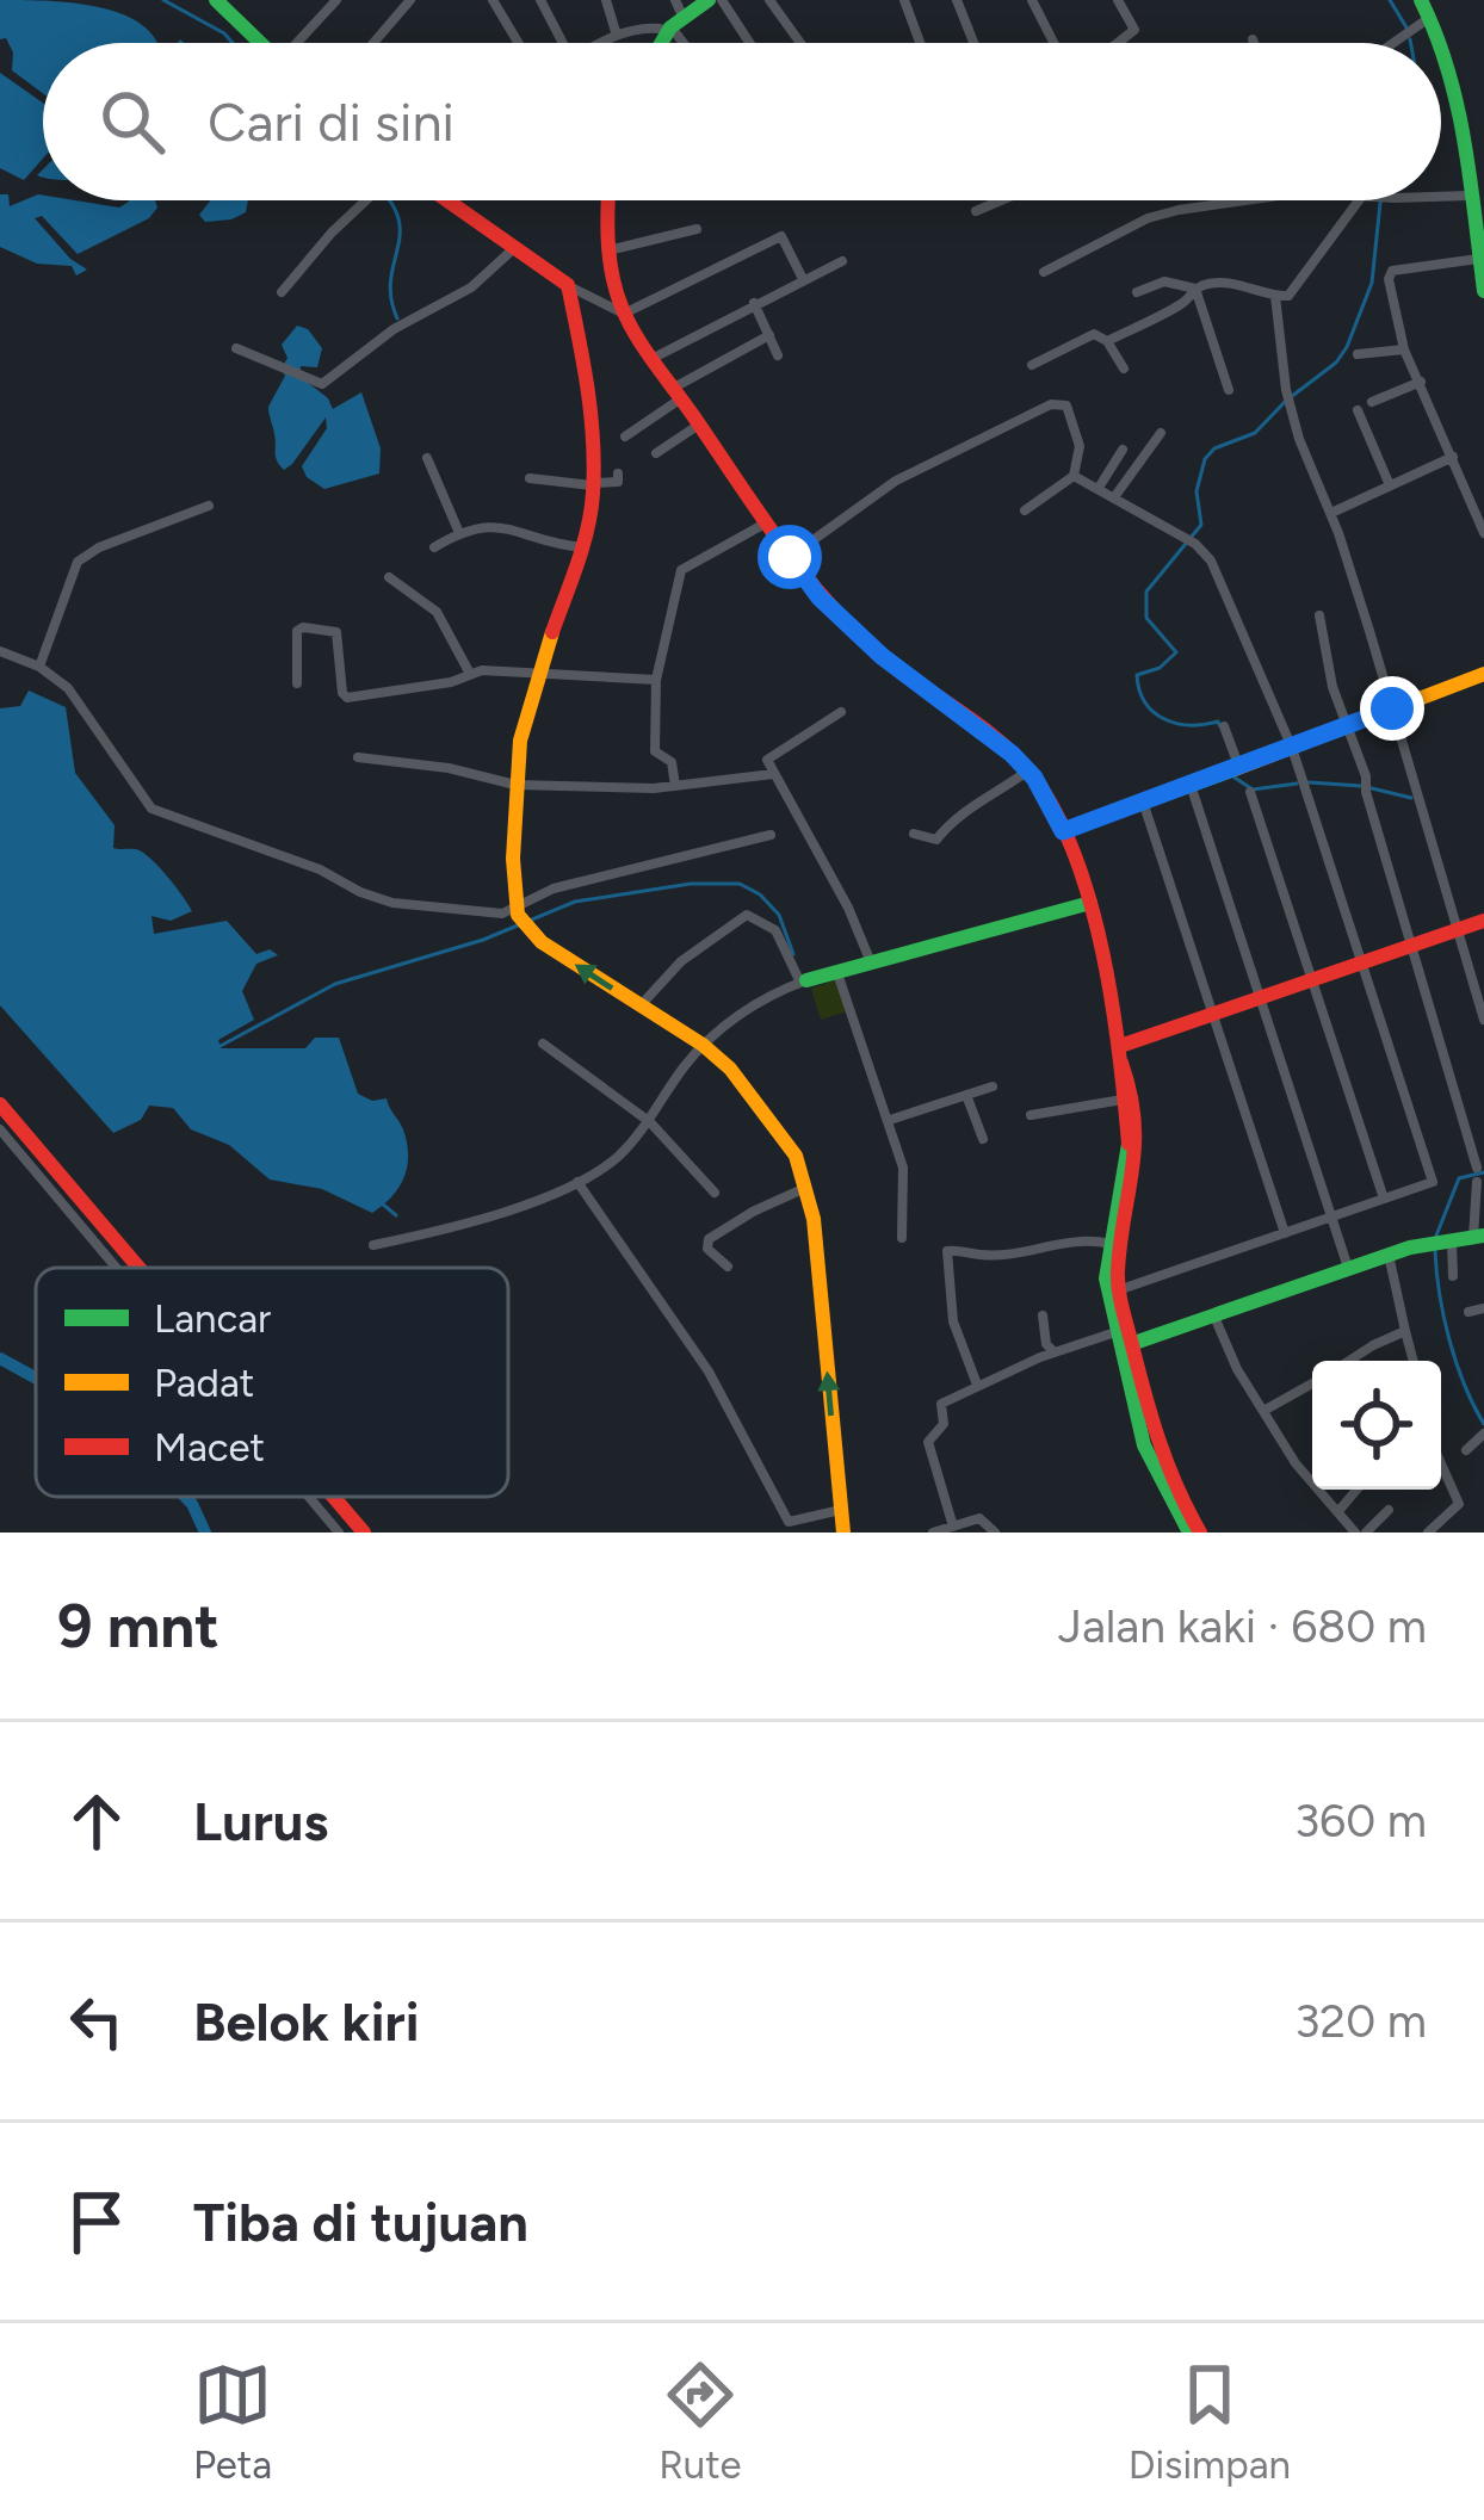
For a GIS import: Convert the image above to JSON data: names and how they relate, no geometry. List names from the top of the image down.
{
  "legend": ["Lancar", "Padat", "Macet"],
  "page": {
    "search": "Cari di sini",
    "heading": ["9 mnt", "Jalan kaki · 680 m"],
    "list": [
      ["Lurus", "360 m"],
      ["Belok kiri", "320 m"],
      "Tiba di tujuan"
    ],
    "nav": ["Peta", "Rute", "Disimpan"]
  }
}
